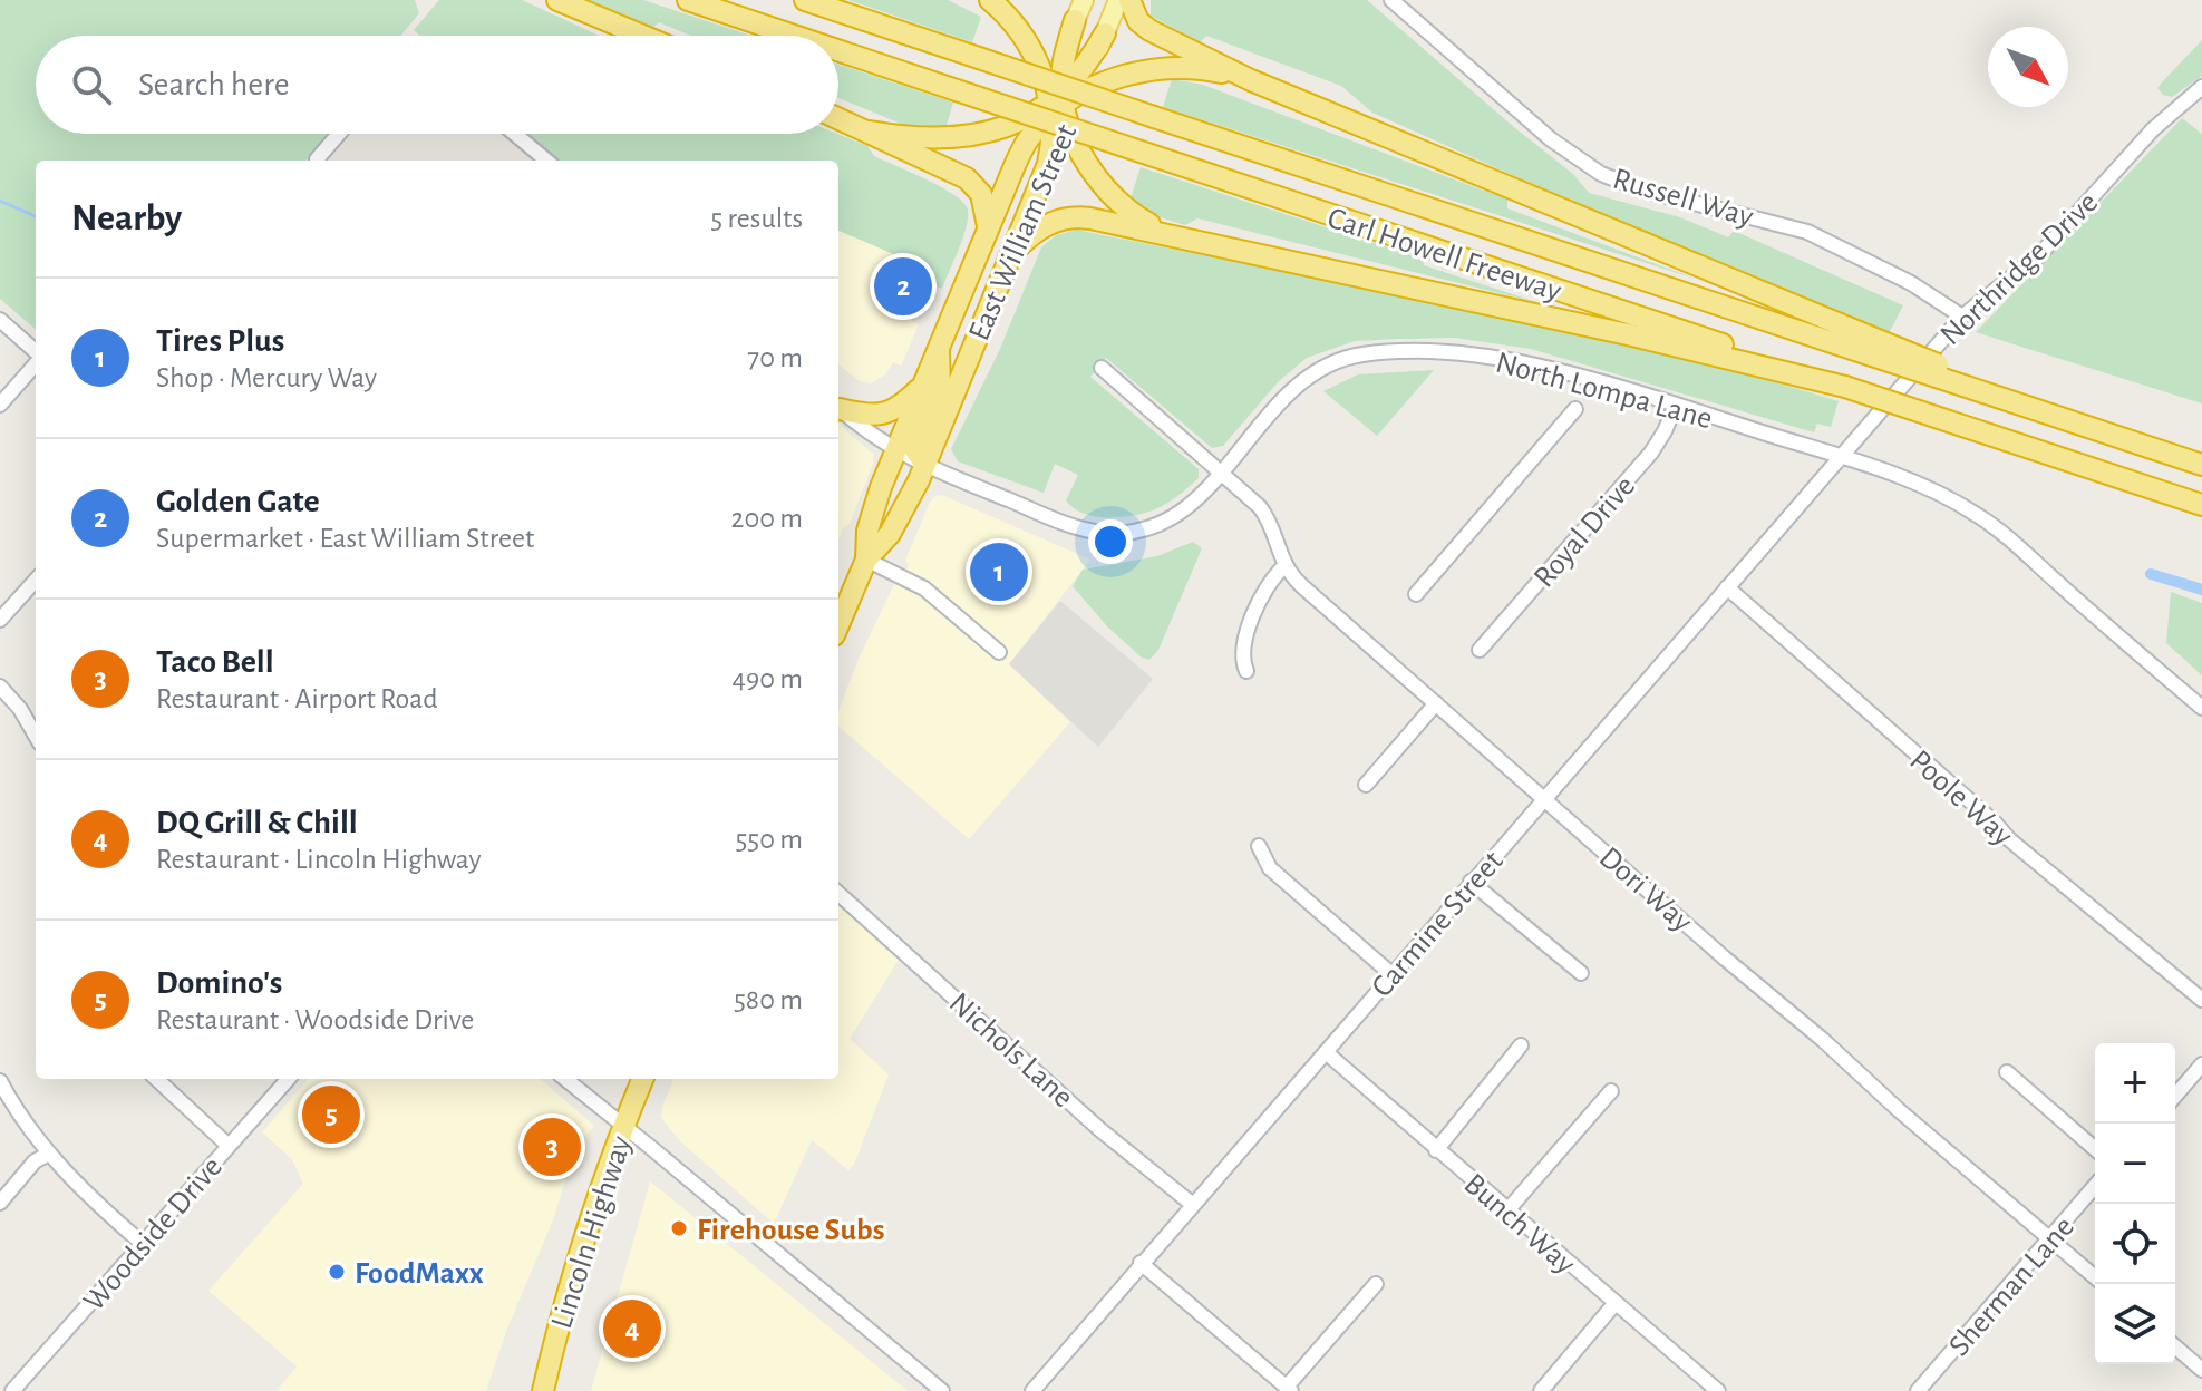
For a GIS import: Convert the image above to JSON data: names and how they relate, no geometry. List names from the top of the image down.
{
  "streets": {
    "highway": ["East William Street", "Carl Howell Freeway", "Lincoln Highway"],
    "street": [
      "Russell Way",
      "Northridge Drive",
      "North Lompa Lane",
      "Royal Drive",
      "Poole Way",
      "Dori Way",
      "Carmine Street",
      "Nichols Lane",
      "Bunch Way",
      "Woodside Drive",
      "Sherman Lane"
    ]
  },
  "crossings": [
    ["Russell Way", "Northridge Drive"],
    ["East William Street", "North Lompa Lane"],
    ["Northridge Drive", "North Lompa Lane"],
    ["Northridge Drive", "Carmine Street"],
    ["North Lompa Lane", "Royal Drive"],
    ["North Lompa Lane", "Dori Way"],
    ["North Lompa Lane", "Carmine Street"],
    ["Poole Way", "Carmine Street"],
    ["Dori Way", "Carmine Street"],
    ["Dori Way", "Sherman Lane"],
    ["Carmine Street", "Nichols Lane"],
    ["Carmine Street", "Bunch Way"]
  ],
  "places": ["Firehouse Subs", "FoodMaxx"],
  "north": "bottom right",
  "page": {
    "search": "Search here",
    "heading": ["Nearby", "5 results"],
    "pins": [
      "2",
      "1",
      "5",
      "3",
      "4"
    ],
    "list": [
      {
        "mark": "1",
        "name": "Tires Plus",
        "note": "Shop · Mercury Way",
        "value": "70 m"
      },
      {
        "mark": "2",
        "name": "Golden Gate",
        "note": "Supermarket · East William Street",
        "value": "200 m"
      },
      {
        "mark": "3",
        "name": "Taco Bell",
        "note": "Restaurant · Airport Road",
        "value": "490 m"
      },
      {
        "mark": "4",
        "name": "DQ Grill & Chill",
        "note": "Restaurant · Lincoln Highway",
        "value": "550 m"
      },
      {
        "mark": "5",
        "name": "Domino's",
        "note": "Restaurant · Woodside Drive",
        "value": "580 m"
      }
    ],
    "map_buttons": ["+", "−"]
  }
}
